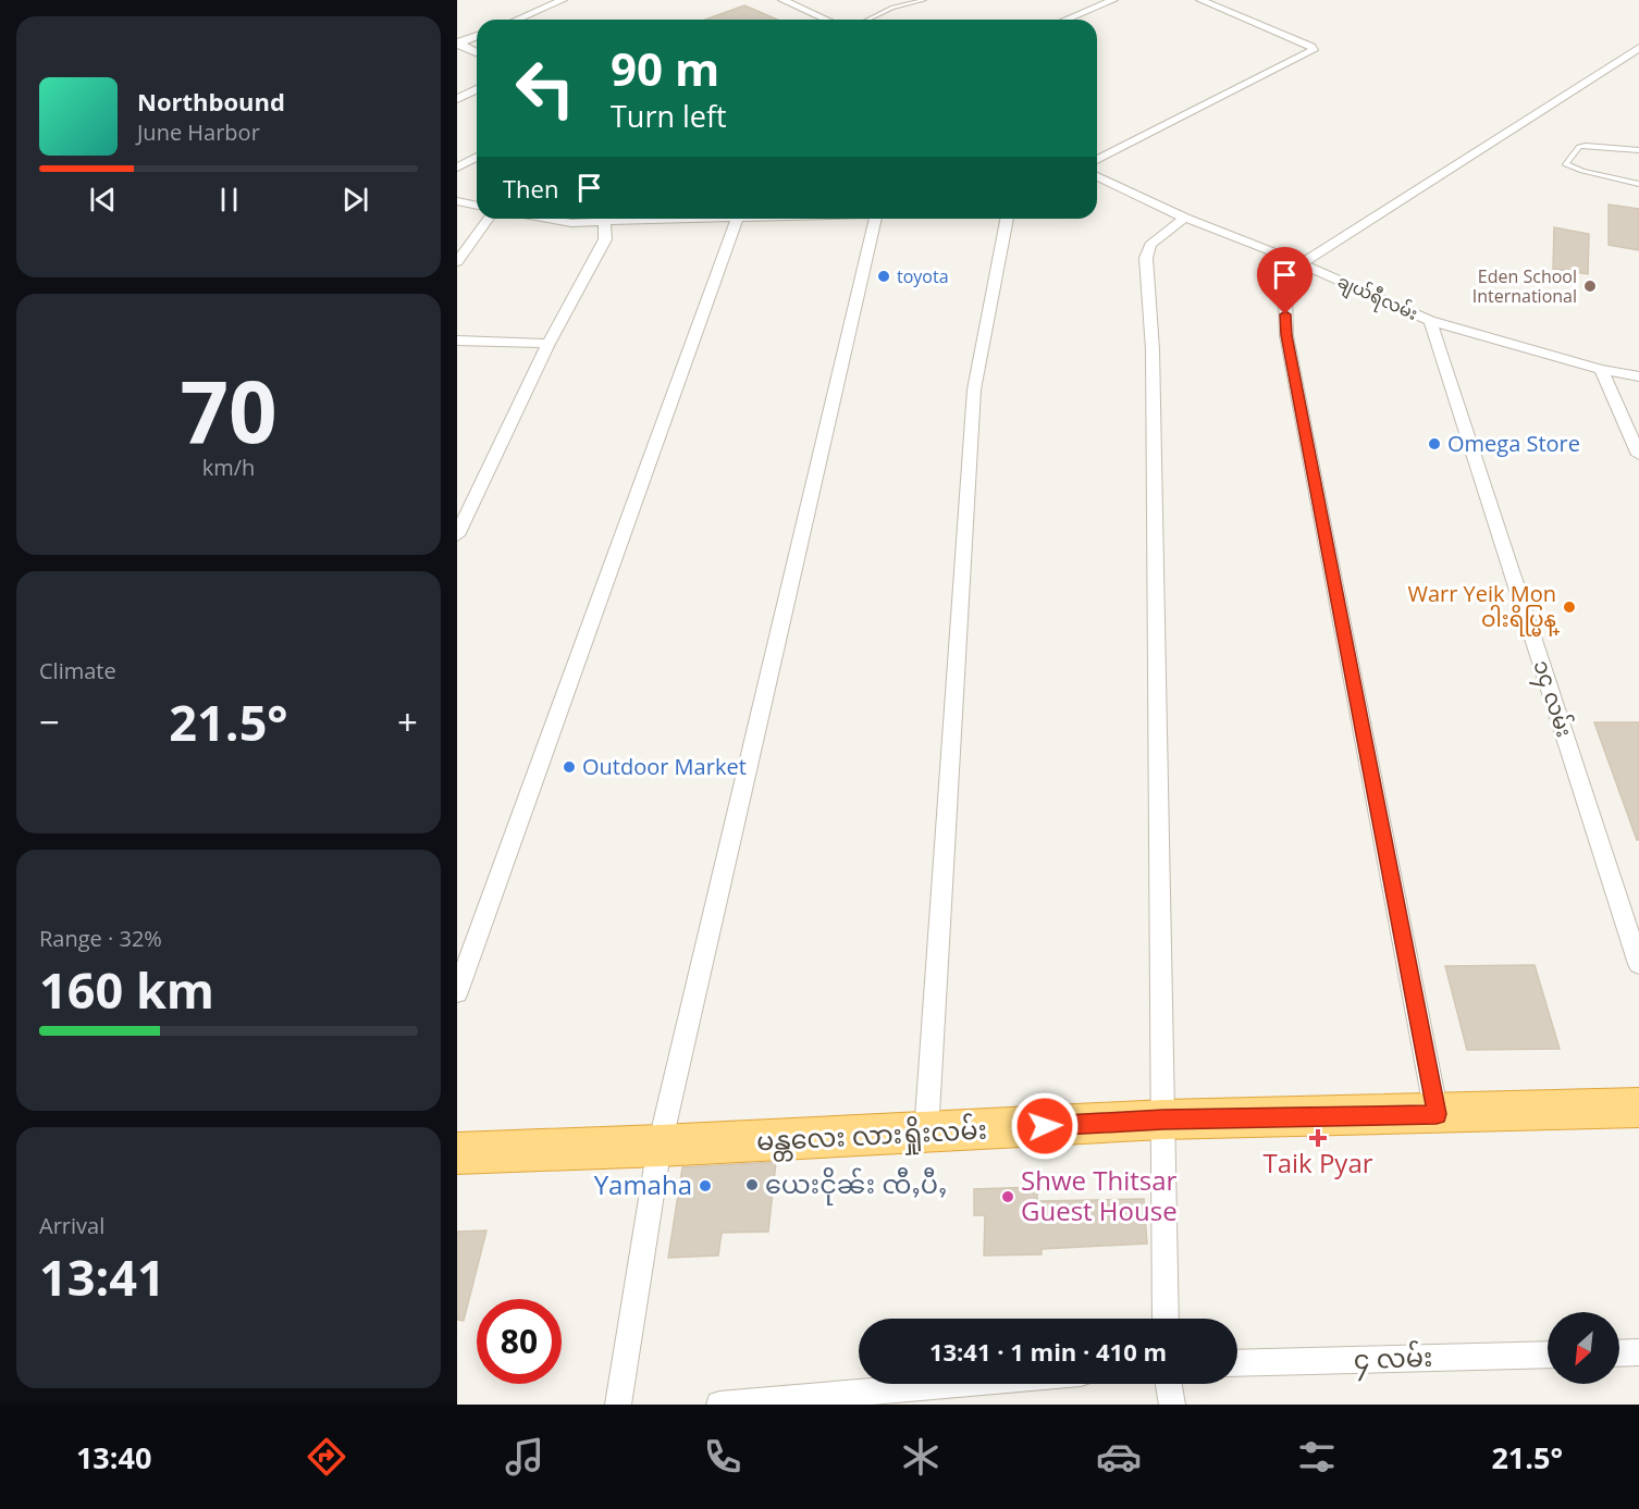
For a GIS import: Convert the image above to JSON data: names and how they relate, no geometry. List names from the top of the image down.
{
  "streets": {
    "highway": ["မန္တလေး လားရှိုးလမ်း"],
    "street": ["ချယ်ရီလမ်း", "၁၄ လမ်း", "၄ လမ်း"]
  },
  "crossings": [
    ["ချယ်ရီလမ်း", "၁၄ လမ်း"]
  ],
  "places": {
    "other": [
      "toyota",
      "Eden School International",
      "Omega Store",
      "Warr Yeik Mon ဝါးရိပ္မြန္",
      "Outdoor Market",
      "ယေးငိုၼ်း ၸီႇပီႇ",
      "Yamaha",
      "Shwe Thitsar Guest House"
    ],
    "health": ["Taik Pyar"]
  },
  "north": "bottom left",
  "page": {
    "turn": ["90 m", "Turn left"],
    "song": ["Northbound", "June Harbor"],
    "then": "Then",
    "tile": [
      ["70", "km/h"],
      "Climate",
      ["Range · 32%", "160 km"],
      ["Arrival", "13:41"]
    ],
    "heat": ["−", "21.5°", "+"],
    "limit": "80",
    "trip": "13:41 · 1 min · 410 m",
    "tabs": ["13:40", "21.5°"]
  }
}
